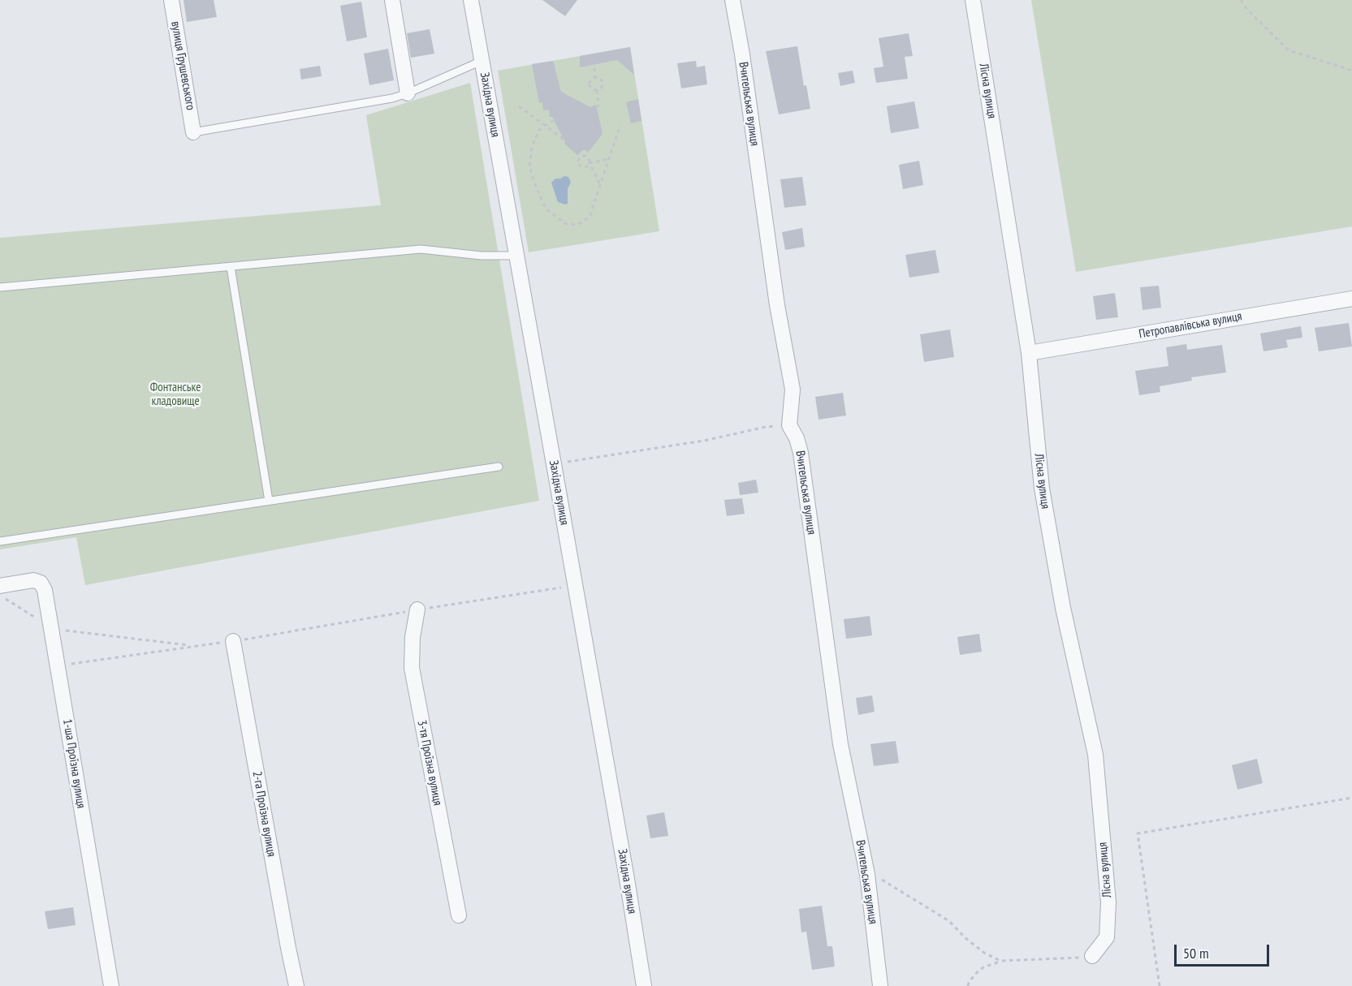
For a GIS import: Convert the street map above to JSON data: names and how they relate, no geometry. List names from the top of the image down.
{
  "streets": {
    "street": [
      "вулиця Грушевського",
      "Лісна вулиця",
      "Вчительська вулиця",
      "Західна вулиця",
      "Петропавлівська вулиця",
      "3-тя Проїзна вулиця",
      "1-ша Проїзна вулиця",
      "2-га Проїзна вулиця"
    ]
  },
  "crossings": [
    ["Лісна вулиця", "Петропавлівська вулиця"]
  ],
  "parks": ["Фонтанське кладовище"],
  "scale_bar": "50 m"
}
